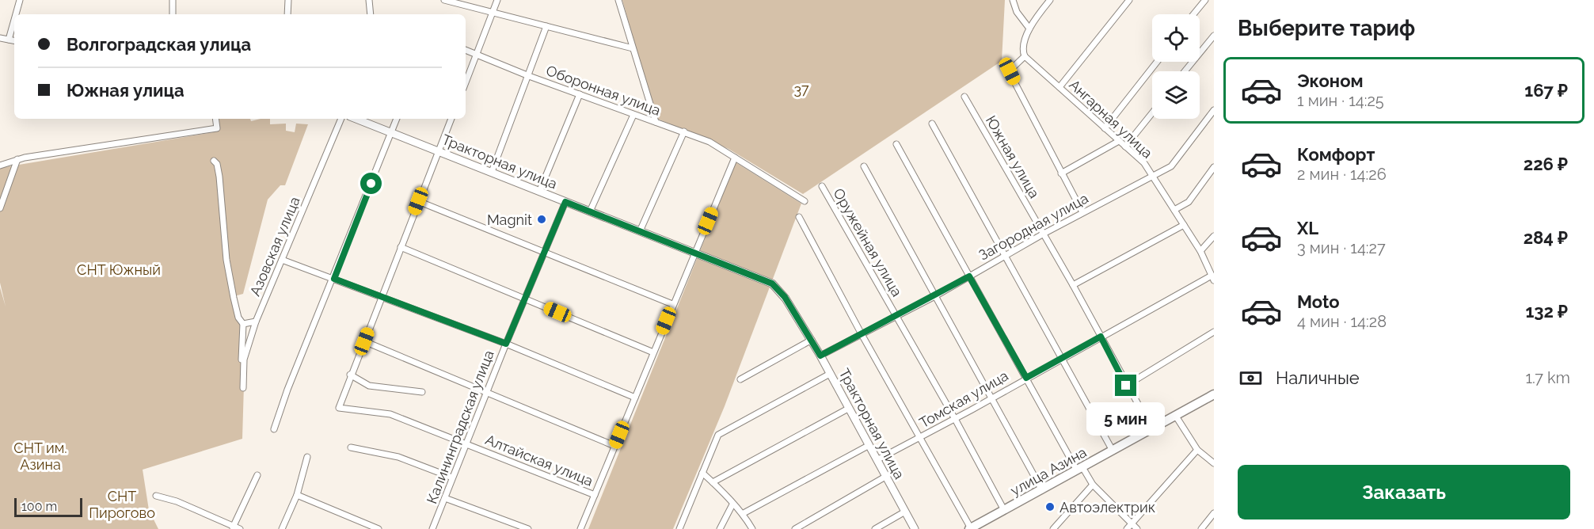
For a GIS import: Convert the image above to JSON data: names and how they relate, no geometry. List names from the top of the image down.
{
  "streets": {
    "main road": ["улица Азина"],
    "street": [
      "Оборонная улица",
      "Ангарная улица",
      "Южная улица",
      "Тракторная улица",
      "Загородная улица",
      "Оружейная улица",
      "Азовская улица",
      "Томская улица",
      "Калининградская улица",
      "Алтайская улица"
    ]
  },
  "crossings": [
    ["Ангарная улица", "Загородная улица"],
    ["Ангарная улица", "Томская улица"],
    ["Южная улица", "Загородная улица"],
    ["Южная улица", "Томская улица"],
    ["Южная улица", "улица Азина"],
    ["Тракторная улица", "Загородная улица"],
    ["Тракторная улица", "Томская улица"],
    ["Тракторная улица", "Калининградская улица"],
    ["Загородная улица", "Оружейная улица"],
    ["Оружейная улица", "Томская улица"],
    ["Оружейная улица", "улица Азина"],
    ["Калининградская улица", "Алтайская улица"]
  ],
  "parks": [
    "37",
    "СНТ Южный",
    "СНТ им. Азина",
    "СНТ Пирогово"
  ],
  "places": ["Magnit", "Автоэлектрик"],
  "scale_bar": "100 m",
  "page": {
    "heading": "Выберите тариф",
    "banner": ["Волгоградская улица", "Южная улица"],
    "list": [
      {
        "name": "Эконом",
        "note": "1 мин · 14:25",
        "value": "167 ₽"
      },
      {
        "name": "Комфорт",
        "note": "2 мин · 14:26",
        "value": "226 ₽"
      },
      {
        "name": "XL",
        "note": "3 мин · 14:27",
        "value": "284 ₽"
      },
      {
        "name": "Moto",
        "note": "4 мин · 14:28",
        "value": "132 ₽"
      }
    ],
    "pay": ["Наличные", "1.7 km"],
    "bubble": "5 мин",
    "buttons": "Заказать",
    "scale": "100 m"
  }
}
